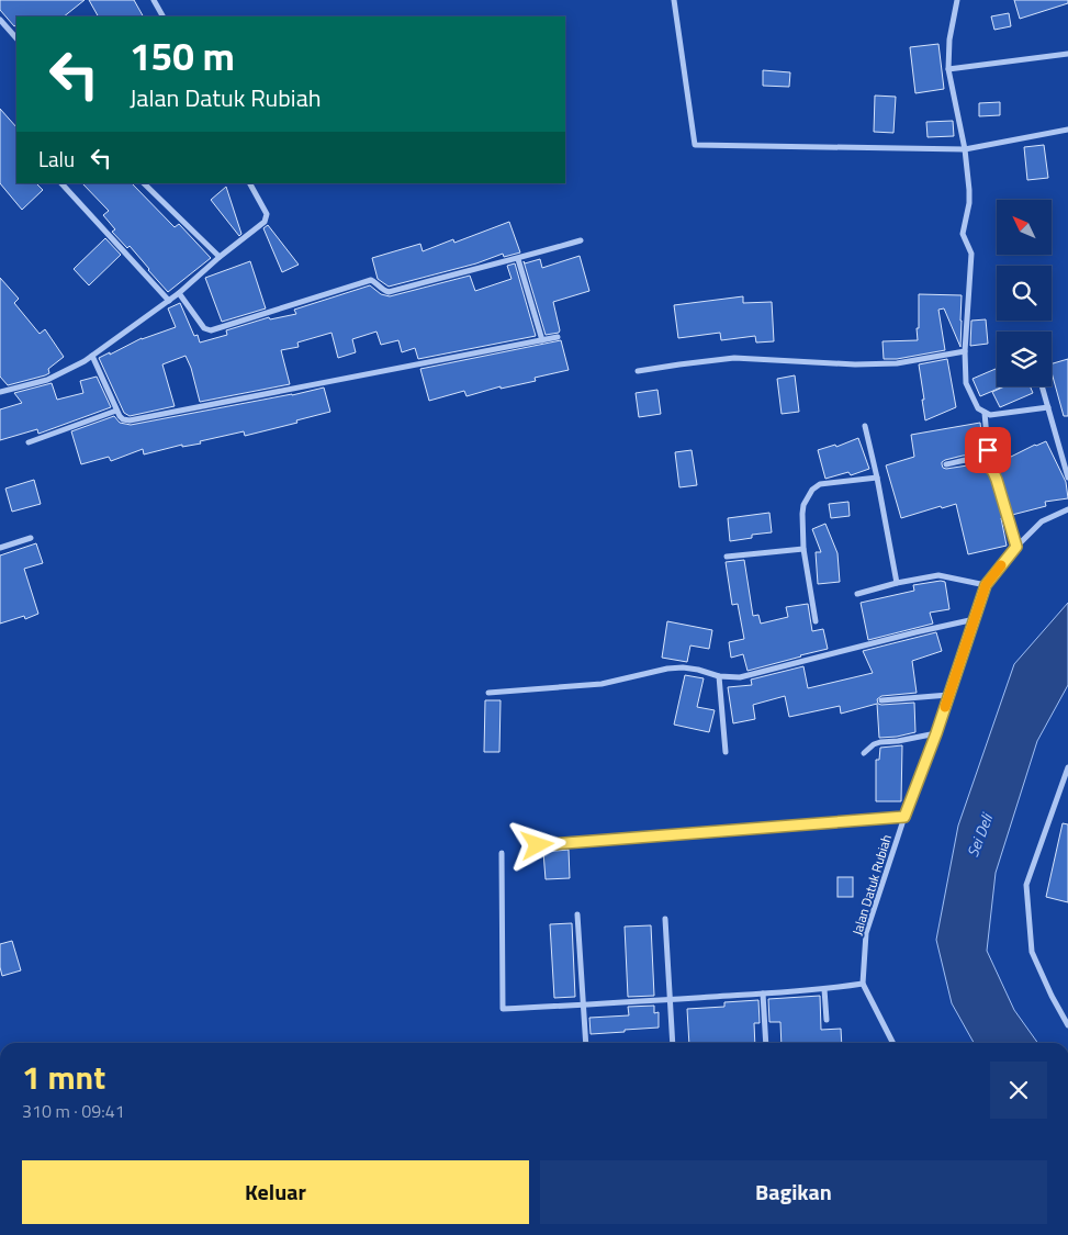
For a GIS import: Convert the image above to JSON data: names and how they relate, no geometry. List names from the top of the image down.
{
  "streets": {
    "street": ["Jalan Datuk Rubiah"]
  },
  "water": ["Sei Deli"],
  "north": "top left",
  "page": {
    "turn": ["150 m", "Jalan Datuk Rubiah"],
    "then": "Lalu",
    "heading": ["1 mnt", "310 m · 09:41"],
    "buttons": ["Keluar", "Bagikan"]
  }
}
